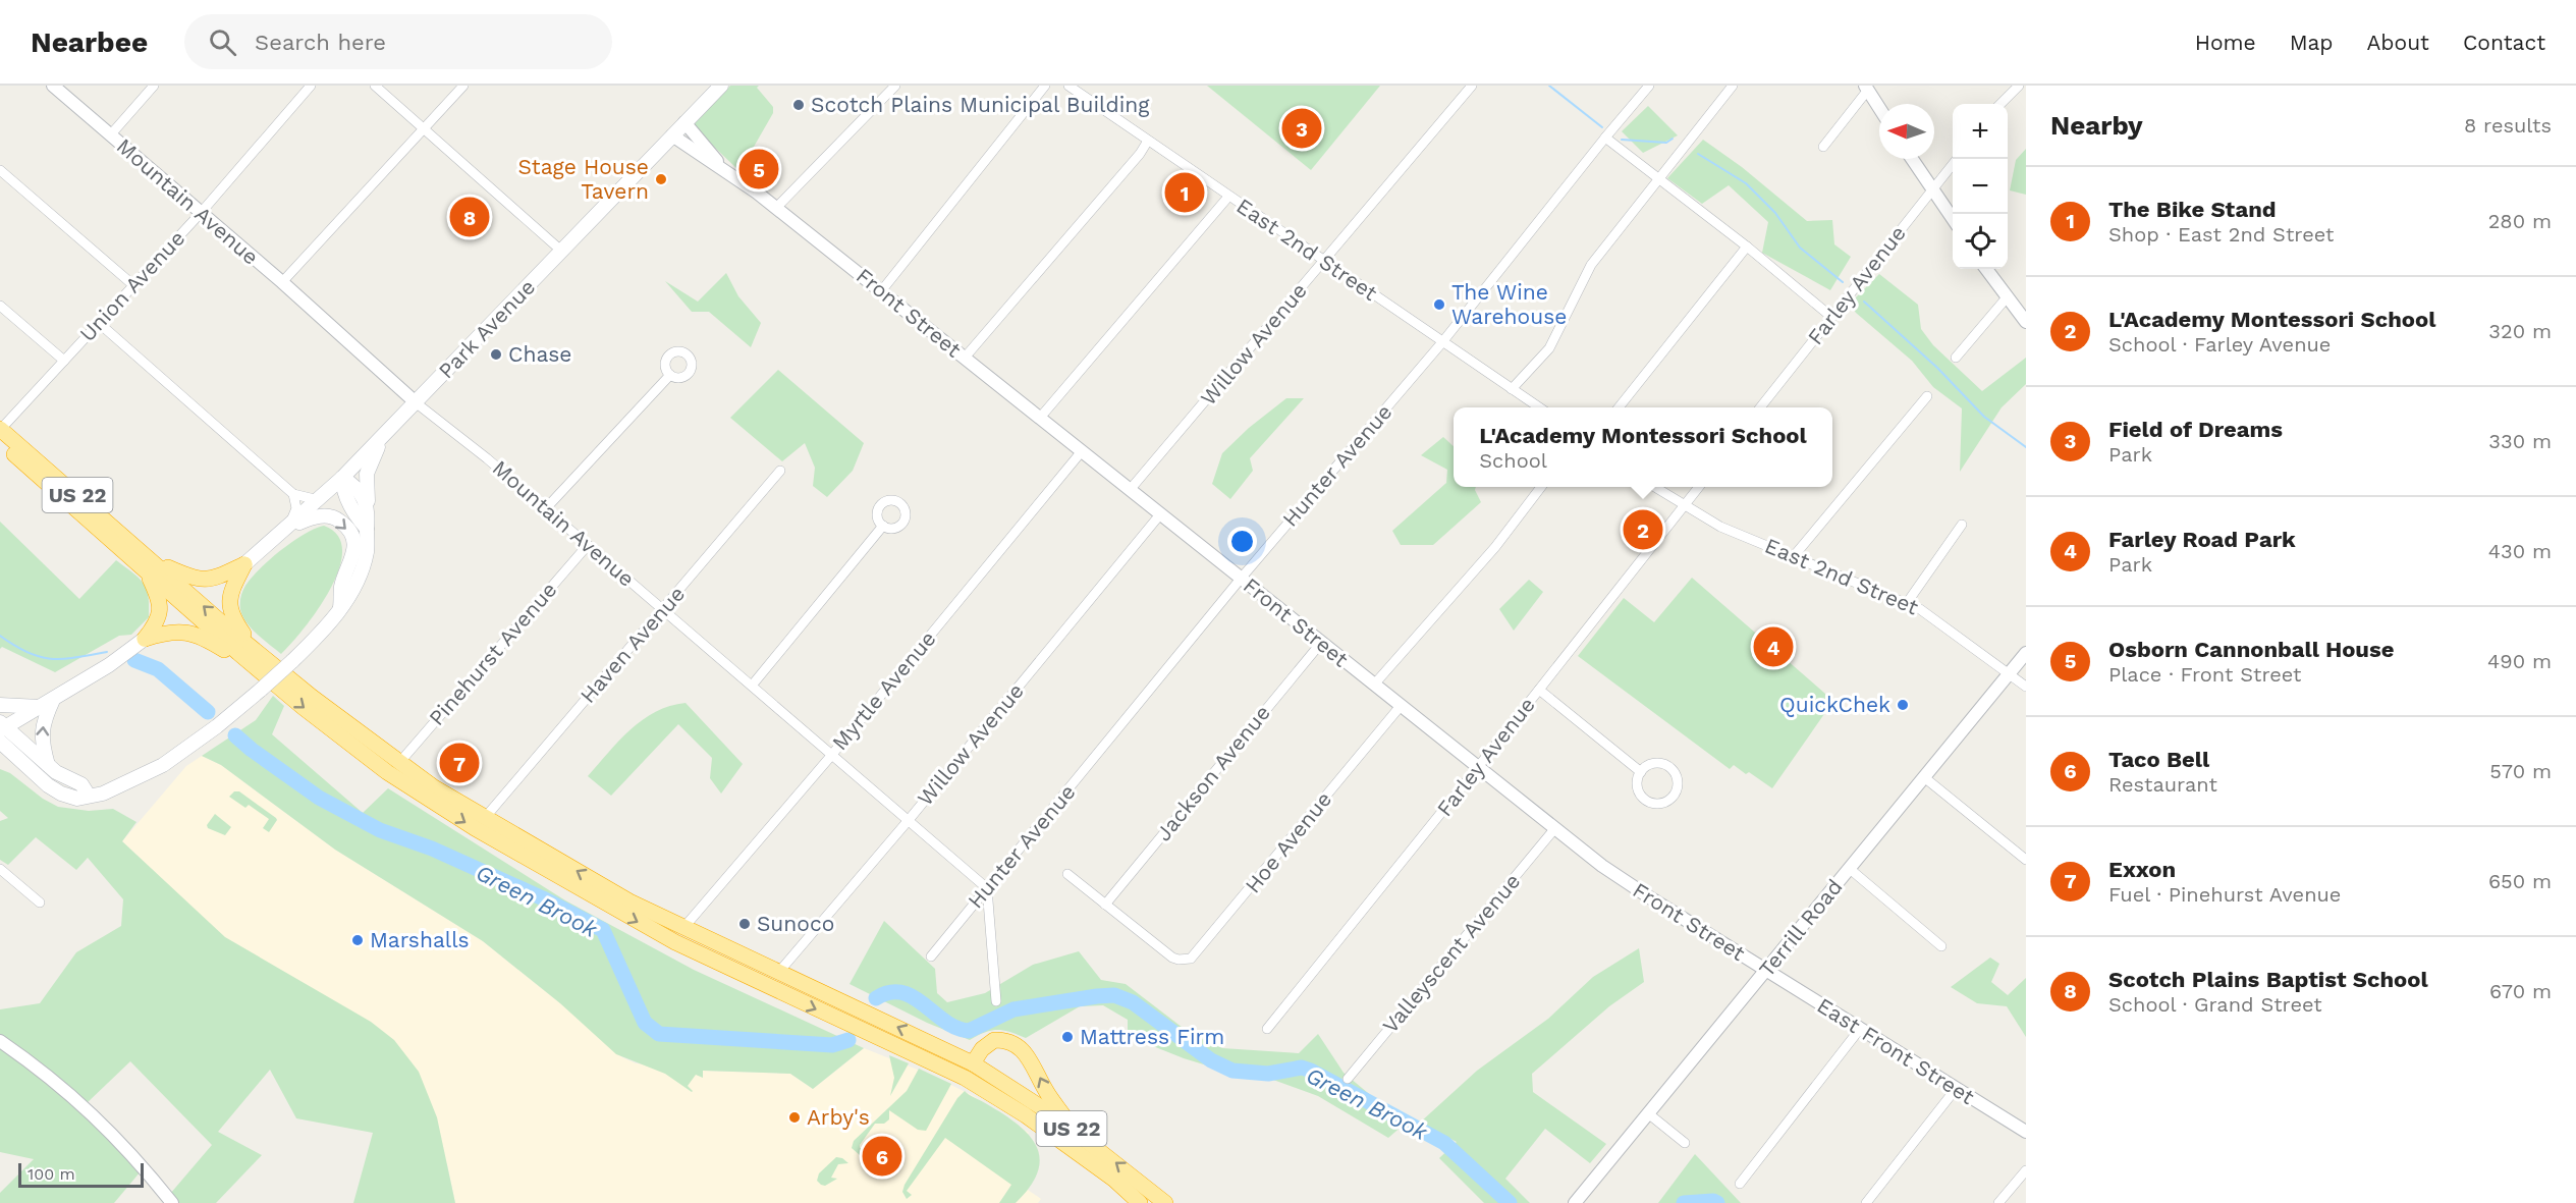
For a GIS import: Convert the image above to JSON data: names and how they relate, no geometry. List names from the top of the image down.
{
  "streets": {
    "highway": ["US 22"],
    "main road": ["Park Avenue"],
    "street": [
      "Mountain Avenue",
      "East 2nd Street",
      "Farley Avenue",
      "Union Avenue",
      "Front Street",
      "Willow Avenue",
      "Hunter Avenue",
      "Haven Avenue",
      "Pinehurst Avenue",
      "Myrtle Avenue",
      "Jackson Avenue",
      "Hoe Avenue",
      "Terrill Road",
      "Valleyscent Avenue",
      "East Front Street"
    ]
  },
  "crossings": [
    ["Mountain Avenue", "Union Avenue"],
    ["Mountain Avenue", "Park Avenue"],
    ["Mountain Avenue", "Willow Avenue"],
    ["Mountain Avenue", "Hunter Avenue"],
    ["Mountain Avenue", "Haven Avenue"],
    ["Mountain Avenue", "Pinehurst Avenue"],
    ["Mountain Avenue", "Myrtle Avenue"],
    ["East 2nd Street", "Farley Avenue"],
    ["East 2nd Street", "Willow Avenue"],
    ["East 2nd Street", "Hunter Avenue"],
    ["East 2nd Street", "Terrill Road"],
    ["Farley Avenue", "Front Street"],
    ["Union Avenue", "US 22"],
    ["Front Street", "Park Avenue"],
    ["Front Street", "Willow Avenue"],
    ["Front Street", "Hunter Avenue"],
    ["Front Street", "Myrtle Avenue"],
    ["Front Street", "Jackson Avenue"],
    ["Front Street", "Hoe Avenue"],
    ["Front Street", "Terrill Road"],
    ["Front Street", "Valleyscent Avenue"],
    ["Front Street", "East Front Street"],
    ["Willow Avenue", "US 22"],
    ["US 22", "Haven Avenue"],
    ["US 22", "Pinehurst Avenue"],
    ["US 22", "Myrtle Avenue"],
    ["Jackson Avenue", "Hoe Avenue"],
    ["Terrill Road", "East Front Street"]
  ],
  "water": ["Green Brook"],
  "places": [
    "Scotch Plains Municipal Building",
    "Stage House Tavern",
    "The Wine Warehouse",
    "Chase",
    "QuickChek",
    "Sunoco",
    "Marshalls",
    "Mattress Firm",
    "Arby's"
  ],
  "scale_bar": "100 m",
  "north": "left",
  "page": {
    "header": "Nearbee",
    "search": "Search here",
    "nav": [
      "Home",
      "Map",
      "About",
      "Contact"
    ],
    "heading": ["Nearby", "8 results"],
    "map_buttons": ["+", "−"],
    "pins": [
      "3",
      "5",
      "1",
      "8",
      "2",
      "4",
      "7",
      "6"
    ],
    "list": [
      {
        "mark": "1",
        "name": "The Bike Stand",
        "note": "Shop · East 2nd Street",
        "value": "280 m"
      },
      {
        "mark": "2",
        "name": "L'Academy Montessori School",
        "note": "School · Farley Avenue",
        "value": "320 m"
      },
      {
        "mark": "3",
        "name": "Field of Dreams",
        "note": "Park",
        "value": "330 m"
      },
      {
        "mark": "4",
        "name": "Farley Road Park",
        "note": "Park",
        "value": "430 m"
      },
      {
        "mark": "5",
        "name": "Osborn Cannonball House",
        "note": "Place · Front Street",
        "value": "490 m"
      },
      {
        "mark": "6",
        "name": "Taco Bell",
        "note": "Restaurant",
        "value": "570 m"
      },
      {
        "mark": "7",
        "name": "Exxon",
        "note": "Fuel · Pinehurst Avenue",
        "value": "650 m"
      },
      {
        "mark": "8",
        "name": "Scotch Plains Baptist School",
        "note": "School · Grand Street",
        "value": "670 m"
      }
    ],
    "popup": ["L'Academy Montessori School", "School"],
    "scale": "100 m"
  }
}
